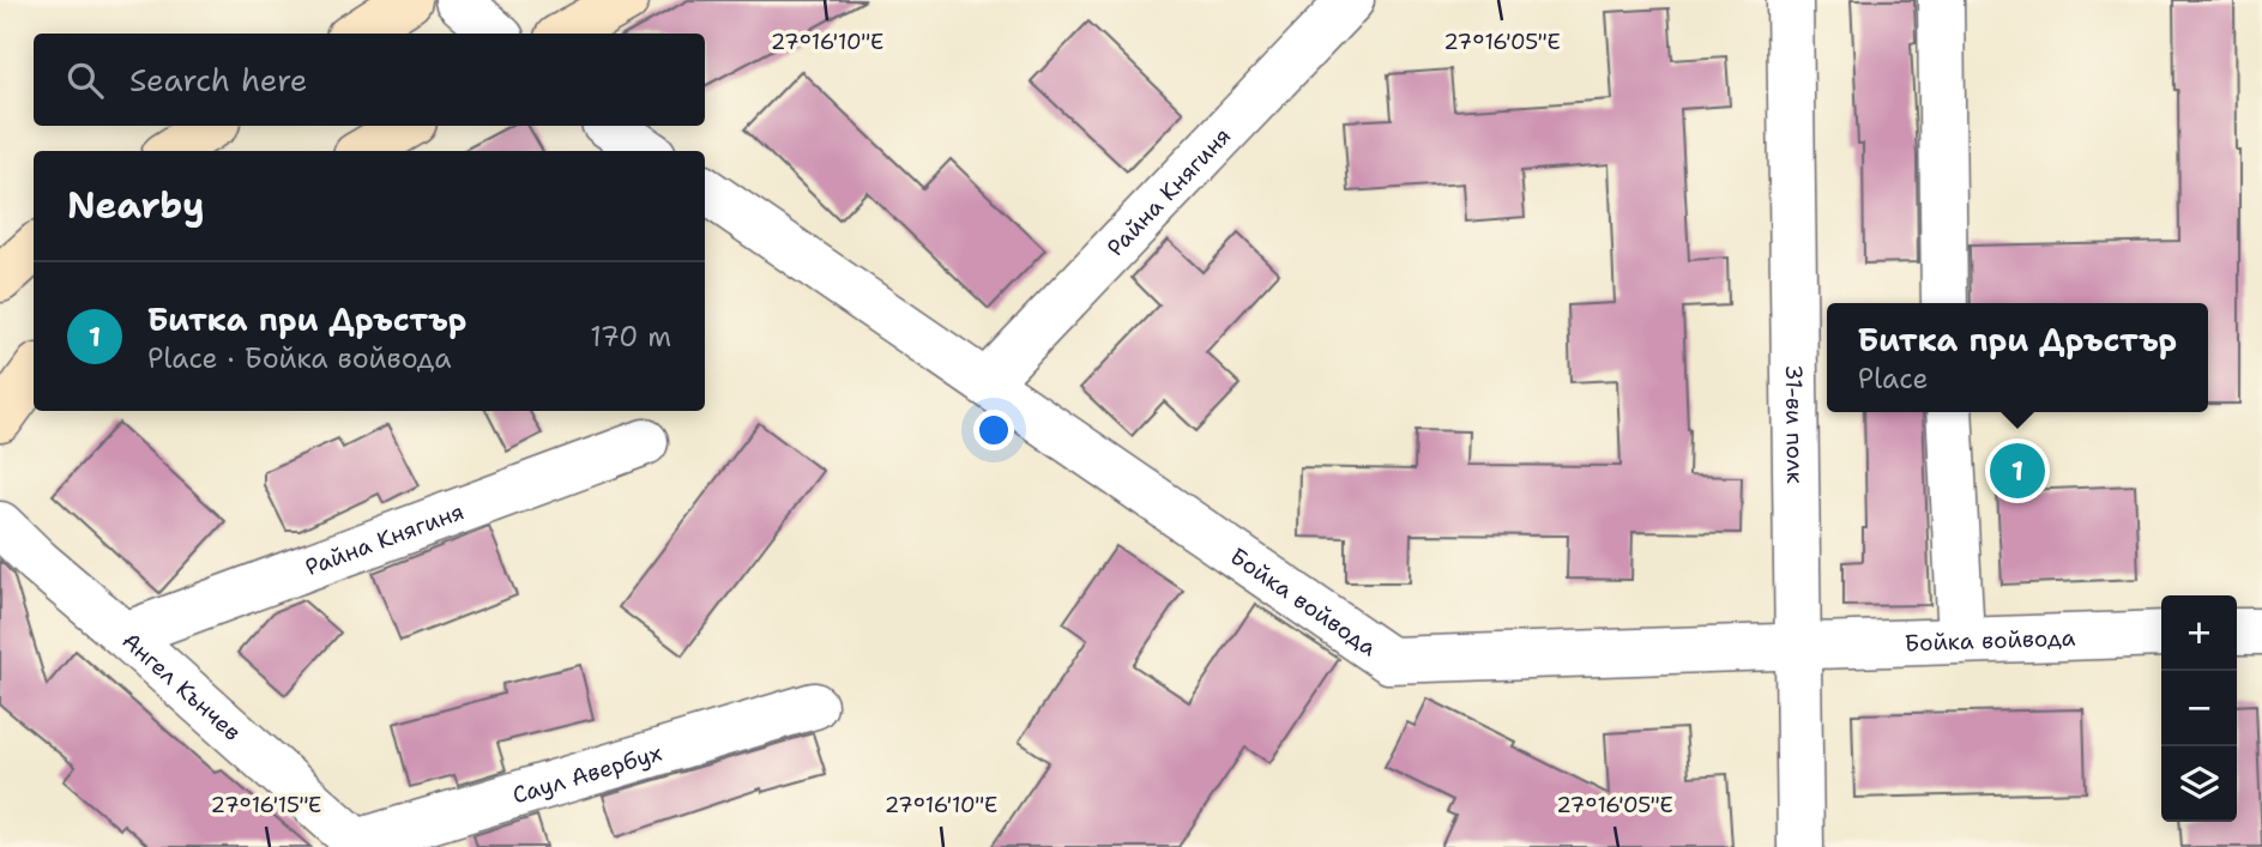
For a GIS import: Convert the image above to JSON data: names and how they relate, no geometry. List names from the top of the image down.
{
  "streets": {
    "street": [
      "Райна Княгиня",
      "31-ви полк",
      "Бойка войвода",
      "Ангел Кънчев",
      "Саул Авербух"
    ]
  },
  "crossings": [
    ["Райна Княгиня", "Бойка войвода"],
    ["Райна Княгиня", "Ангел Кънчев"],
    ["31-ви полк", "Бойка войвода"],
    ["Ангел Кънчев", "Саул Авербух"]
  ],
  "page": {
    "search": "Search here",
    "heading": "Nearby",
    "list": [
      {
        "mark": "1",
        "name": "Битка при Дръстър",
        "note": "Place · Бойка войвода",
        "value": "170 m"
      }
    ],
    "popup": ["Битка при Дръстър", "Place"],
    "pins": "1",
    "map_buttons": ["+", "−"]
  },
  "coordinates": ["27°16'10\"E", "27°16'05\"E", "27°16'15\"E"]
}
